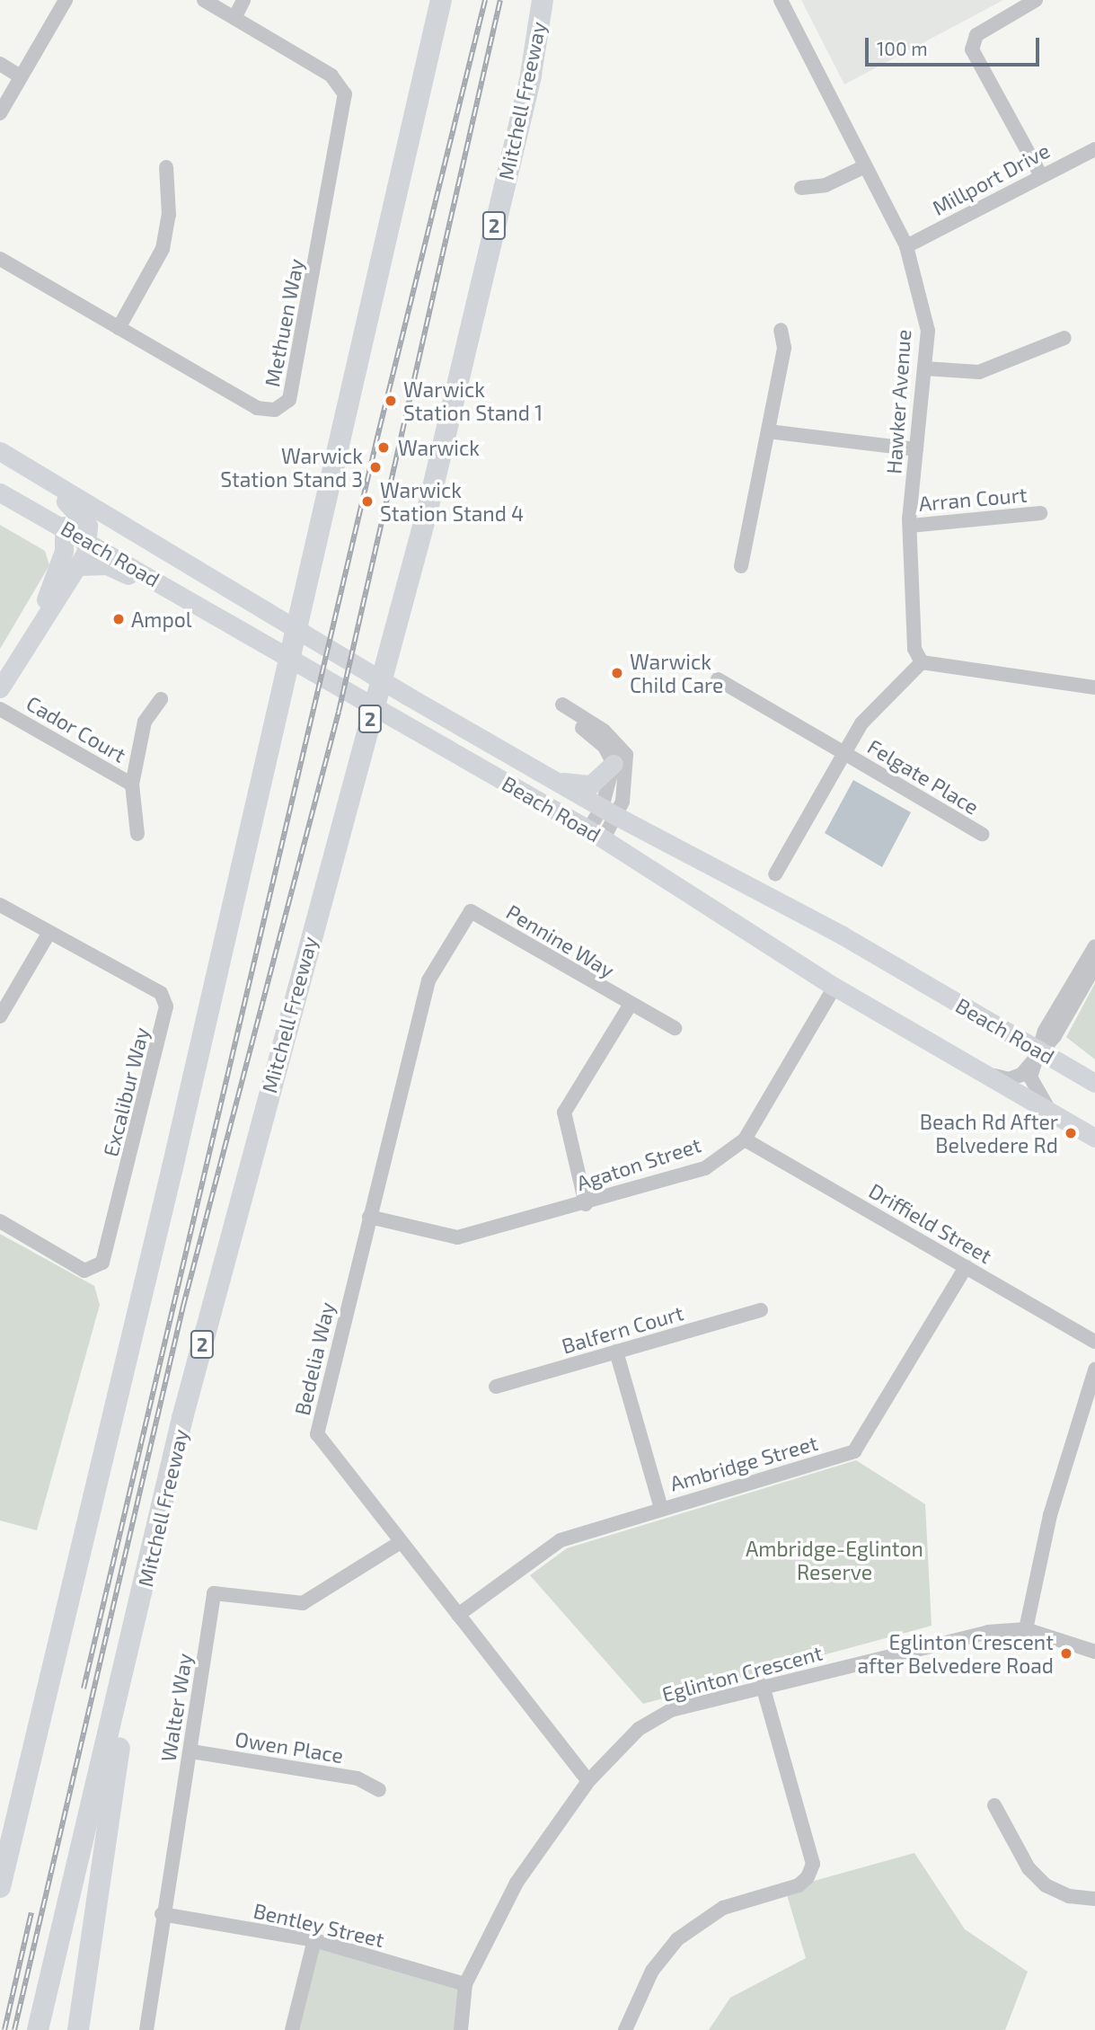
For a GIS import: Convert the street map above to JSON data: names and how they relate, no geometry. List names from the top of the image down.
{
  "streets": {
    "highway": ["Mitchell Freeway", "2"],
    "main road": ["Beach Road"],
    "street": [
      "Millport Drive",
      "Methuen Way",
      "Hawker Avenue",
      "Arran Court",
      "Cador Court",
      "Felgate Place",
      "Pennine Way",
      "Excalibur Way",
      "Agaton Street",
      "Driffield Street",
      "Balfern Court",
      "Bedelia Way",
      "Ambridge Street",
      "Eglinton Crescent",
      "Walter Way",
      "Owen Place",
      "Bentley Street"
    ]
  },
  "crossings": [
    ["Millport Drive", "Hawker Avenue"],
    ["Hawker Avenue", "Arran Court"],
    ["Hawker Avenue", "Felgate Place"],
    ["Beach Road", "Agaton Street"],
    ["Pennine Way", "Bedelia Way"],
    ["Agaton Street", "Driffield Street"],
    ["Agaton Street", "Bedelia Way"],
    ["Driffield Street", "Ambridge Street"],
    ["Bedelia Way", "Ambridge Street"],
    ["Bedelia Way", "Eglinton Crescent"],
    ["Bedelia Way", "Walter Way"],
    ["Eglinton Crescent", "Bentley Street"],
    ["Walter Way", "Owen Place"],
    ["Walter Way", "Bentley Street"]
  ],
  "parks": ["Ambridge-Eglinton Reserve"],
  "places": [
    "Warwick Station Stand 1",
    "Warwick",
    "Warwick Station Stand 3",
    "Warwick Station Stand 4",
    "Ampol",
    "Warwick Child Care",
    "Beach Rd After Belvedere Rd",
    "Eglinton Crescent after Belvedere Road"
  ],
  "scale_bar": "100 m"
}
